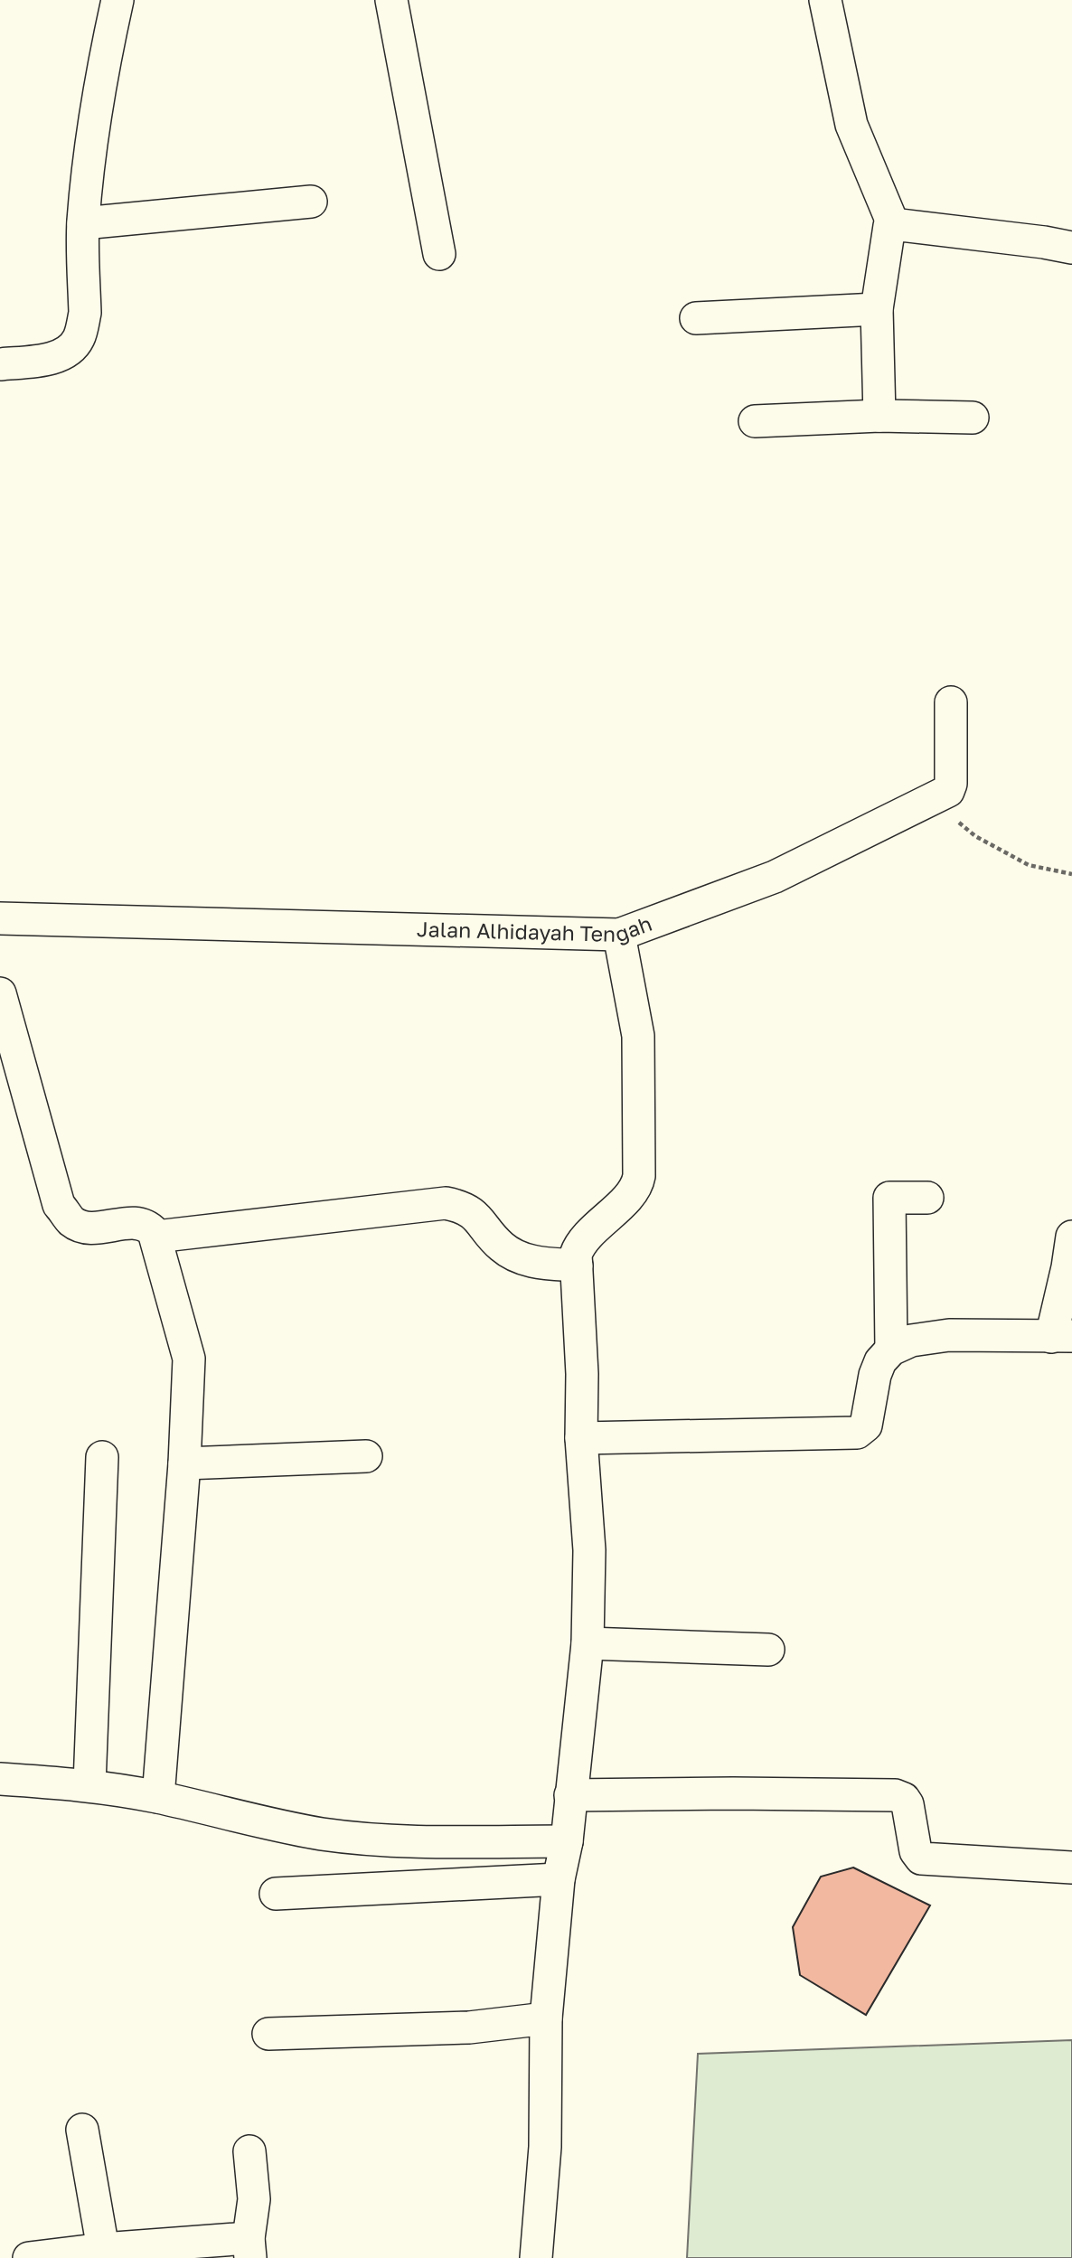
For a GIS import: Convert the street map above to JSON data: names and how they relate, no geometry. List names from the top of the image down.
{
  "streets": {
    "street": ["Jalan Alhidayah Tengah"]
  }
}
